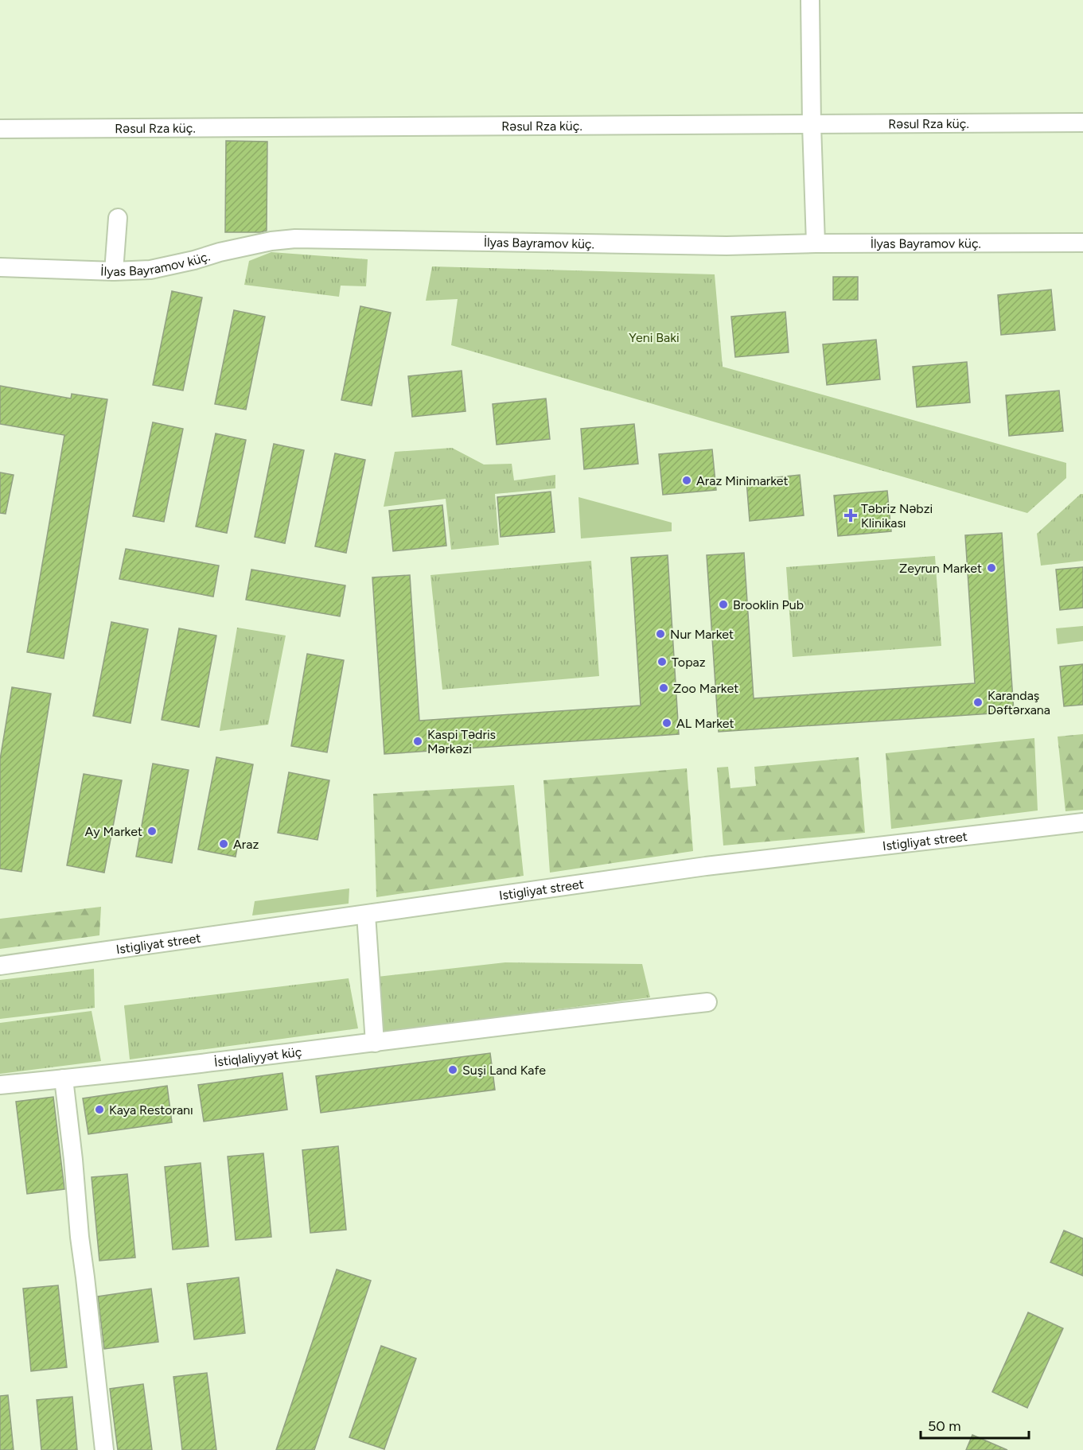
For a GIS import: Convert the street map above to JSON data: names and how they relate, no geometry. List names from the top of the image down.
{
  "streets": {
    "street": [
      "Rəsul Rza küç.",
      "İlyas Bayramov küç.",
      "Istigliyat street",
      "İstiqlaliyyət küç"
    ]
  },
  "parks": ["Yeni Baki"],
  "places": {
    "other": [
      "Araz Minimarket",
      "Zeyrun Market",
      "Brooklin Pub",
      "Nur Market",
      "Topaz",
      "Zoo Market",
      "Karandaş Dəftərxana",
      "AL Market",
      "Kaspi Tədris Mərkəzi",
      "Ay Market",
      "Araz",
      "Suşi Land Kafe",
      "Kaya Restoranı"
    ],
    "health": ["Təbriz Nəbzi Klinikası"]
  },
  "scale_bar": "50 m"
}
